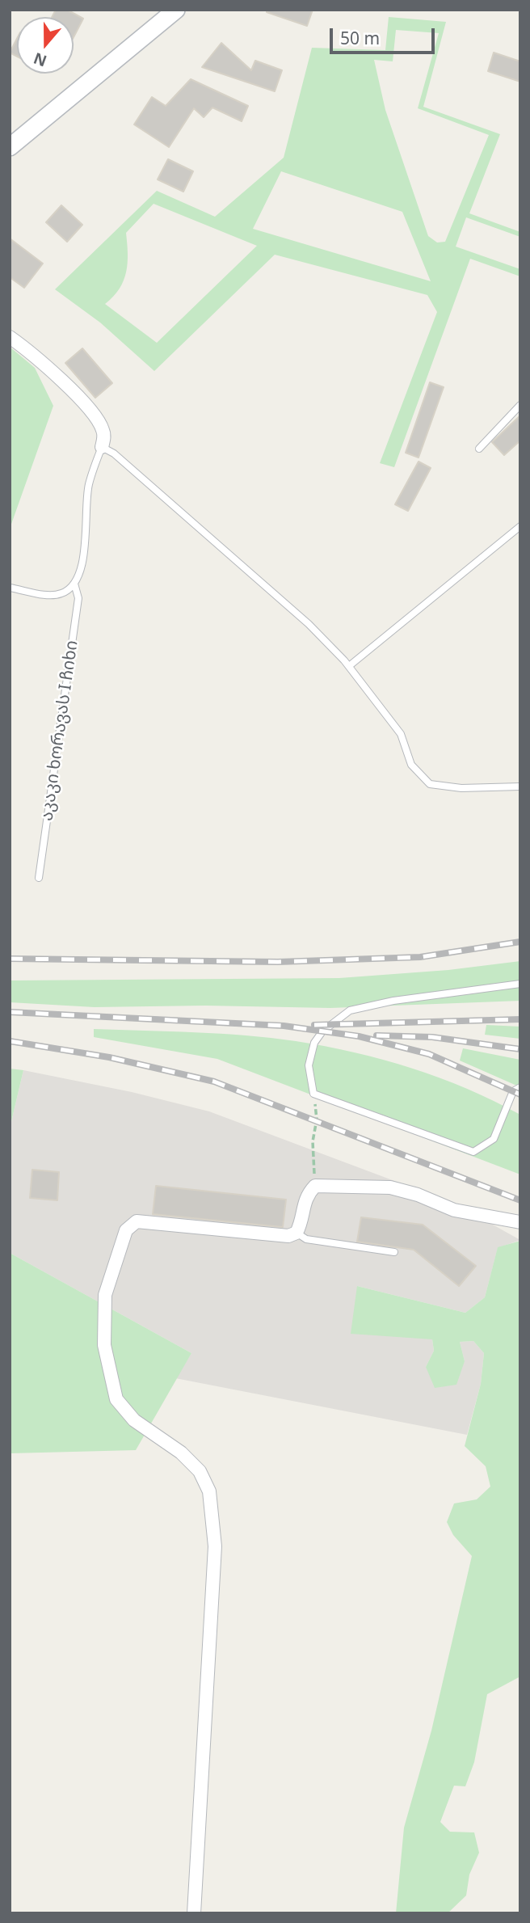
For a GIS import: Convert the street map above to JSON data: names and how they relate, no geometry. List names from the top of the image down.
{
  "streets": {
    "lane": ["აკაკი ხორავას I ჩიხი"]
  },
  "scale_bar": "50 m",
  "north": "bottom"
}
